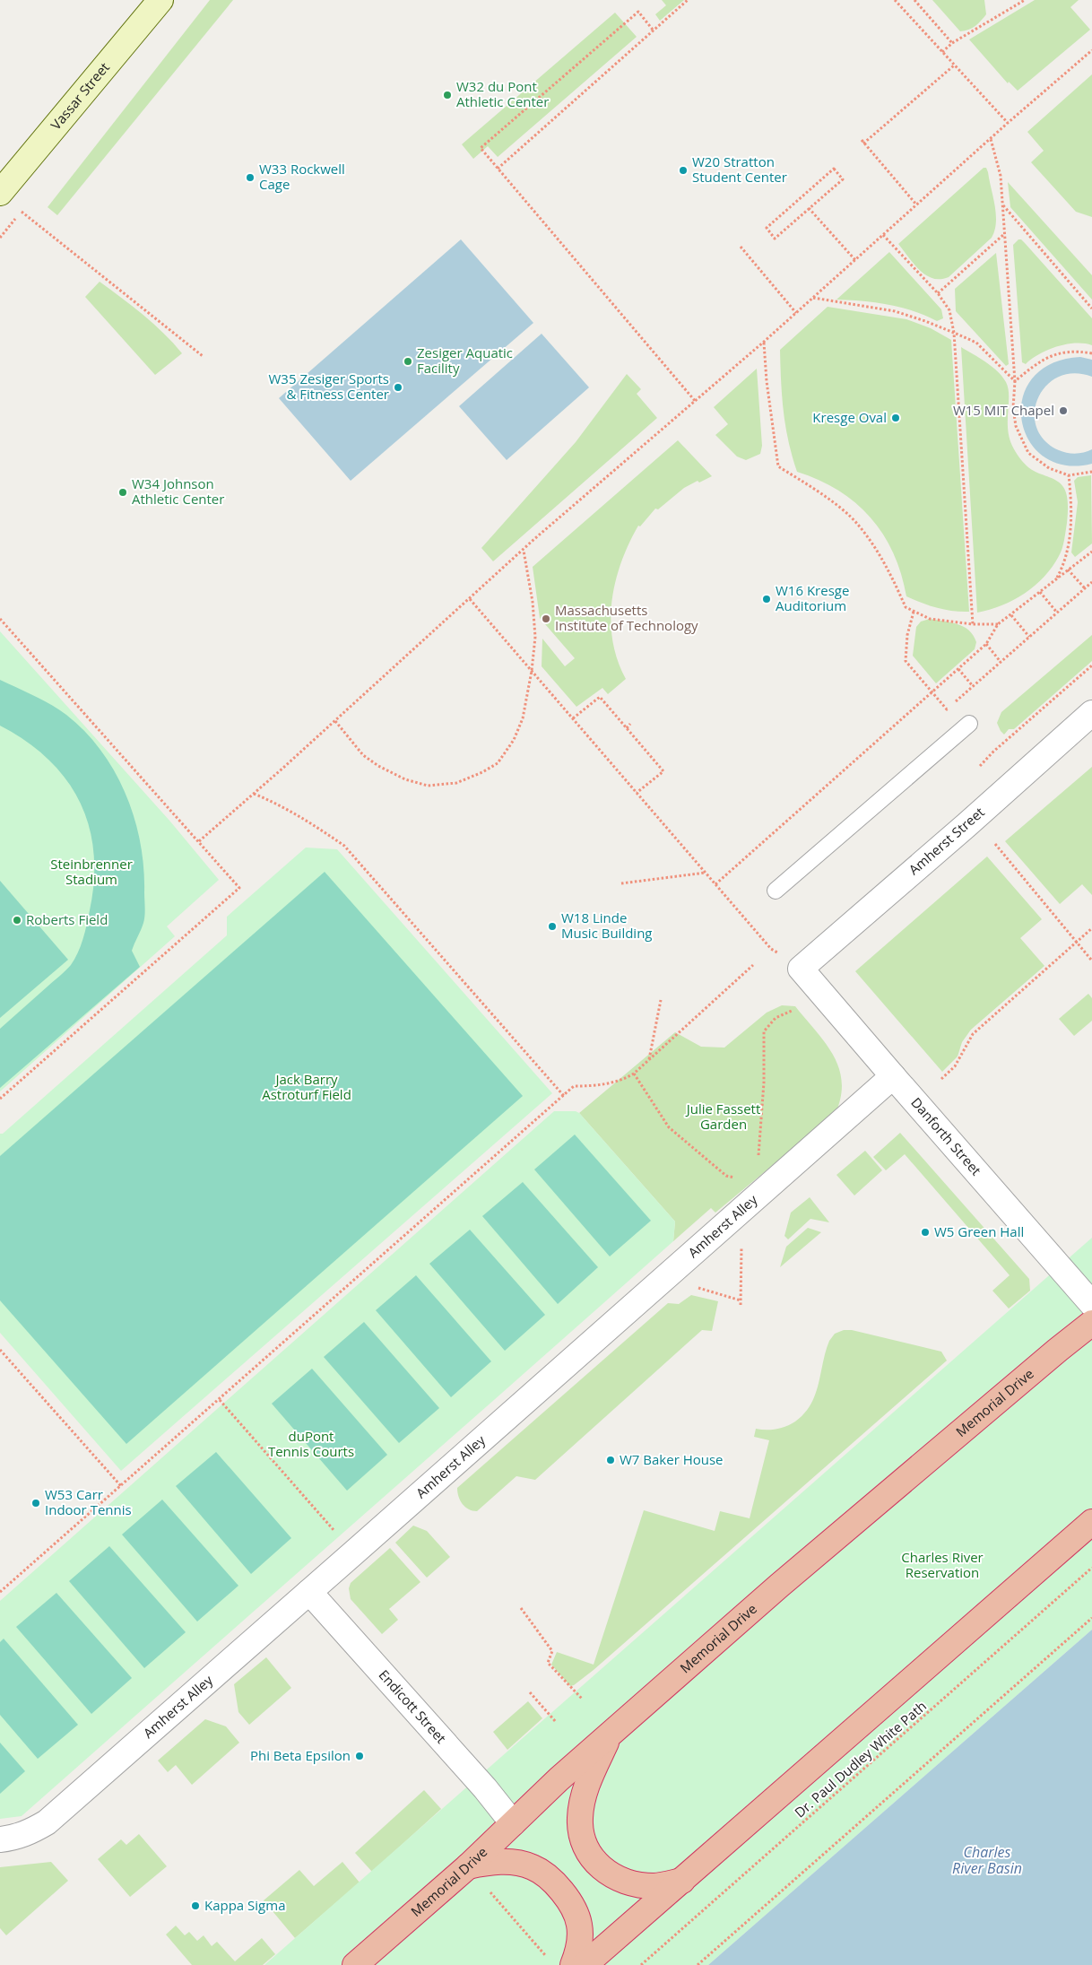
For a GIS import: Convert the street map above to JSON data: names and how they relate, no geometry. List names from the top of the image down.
{
  "streets": {
    "highway": ["Memorial Drive"],
    "main road": ["Vassar Street"],
    "street": [
      "Amherst Street",
      "Danforth Street",
      "Amherst Alley",
      "Endicott Street"
    ],
    "path": ["Dr. Paul Dudley White Path"]
  },
  "crossings": [
    ["Amherst Street", "Danforth Street"],
    ["Danforth Street", "Amherst Alley"],
    ["Amherst Alley", "Endicott Street"],
    ["Memorial Drive", "Endicott Street"]
  ],
  "water": ["Charles River Basin"],
  "parks": [
    "Steinbrenner Stadium",
    "Jack Barry Astroturf Field",
    "Julie Fassett Garden",
    "duPont Tennis Courts",
    "Charles River Reservation"
  ],
  "places": [
    "W32 du Pont Athletic Center",
    "W20 Stratton Student Center",
    "W33 Rockwell Cage",
    "Zesiger Aquatic Facility",
    "W35 Zesiger Sports & Fitness Center",
    "W15 MIT Chapel",
    "Kresge Oval",
    "W34 Johnson Athletic Center",
    "W16 Kresge Auditorium",
    "Massachusetts Institute of Technology",
    "Roberts Field",
    "W18 Linde Music Building",
    "W5 Green Hall",
    "W7 Baker House",
    "W53 Carr Indoor Tennis",
    "Phi Beta Epsilon",
    "Kappa Sigma"
  ]
}
